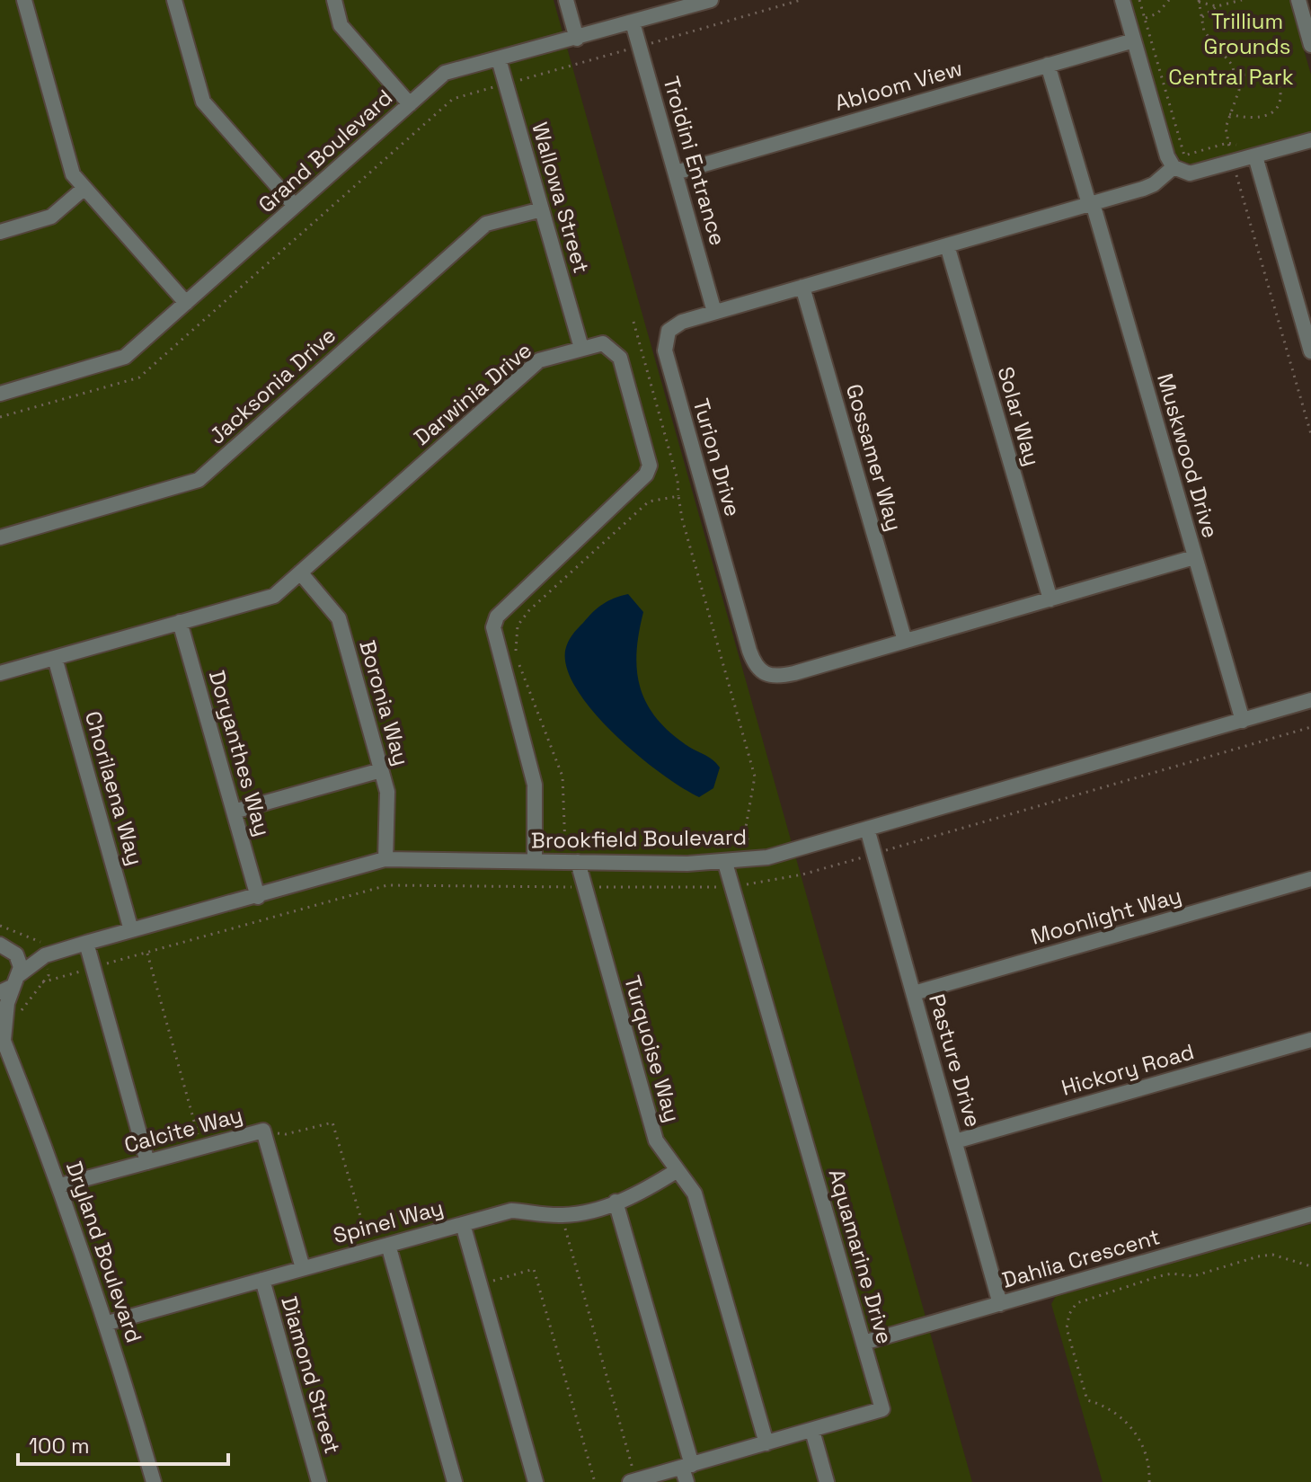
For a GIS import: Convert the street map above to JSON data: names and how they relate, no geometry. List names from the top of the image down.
{
  "streets": {
    "street": [
      "Abloom View",
      "Grand Boulevard",
      "Troidini Entrance",
      "Wallowa Street",
      "Jacksonia Drive",
      "Darwinia Drive",
      "Solar Way",
      "Muskwood Drive",
      "Turion Drive",
      "Gossamer Way",
      "Boronia Way",
      "Doryanthes Way",
      "Chorilaena Way",
      "Brookfield Boulevard",
      "Moonlight Way",
      "Turquoise Way",
      "Pasture Drive",
      "Hickory Road",
      "Calcite Way",
      "Spinel Way",
      "Dryland Boulevard",
      "Aquamarine Drive",
      "Dahlia Crescent",
      "Diamond Street"
    ]
  },
  "crossings": [
    ["Abloom View", "Troidini Entrance"],
    ["Abloom View", "Muskwood Drive"],
    ["Grand Boulevard", "Troidini Entrance"],
    ["Grand Boulevard", "Wallowa Street"],
    ["Troidini Entrance", "Turion Drive"],
    ["Wallowa Street", "Jacksonia Drive"],
    ["Wallowa Street", "Darwinia Drive"],
    ["Darwinia Drive", "Boronia Way"],
    ["Darwinia Drive", "Doryanthes Way"],
    ["Darwinia Drive", "Chorilaena Way"],
    ["Darwinia Drive", "Brookfield Boulevard"],
    ["Solar Way", "Turion Drive"],
    ["Muskwood Drive", "Turion Drive"],
    ["Muskwood Drive", "Brookfield Boulevard"],
    ["Turion Drive", "Gossamer Way"],
    ["Boronia Way", "Brookfield Boulevard"],
    ["Doryanthes Way", "Brookfield Boulevard"],
    ["Chorilaena Way", "Brookfield Boulevard"],
    ["Brookfield Boulevard", "Turquoise Way"],
    ["Brookfield Boulevard", "Pasture Drive"],
    ["Brookfield Boulevard", "Dryland Boulevard"],
    ["Brookfield Boulevard", "Aquamarine Drive"],
    ["Moonlight Way", "Pasture Drive"],
    ["Turquoise Way", "Spinel Way"],
    ["Turquoise Way", "Aquamarine Drive"],
    ["Pasture Drive", "Hickory Road"],
    ["Pasture Drive", "Dahlia Crescent"],
    ["Calcite Way", "Spinel Way"],
    ["Calcite Way", "Dryland Boulevard"],
    ["Spinel Way", "Dryland Boulevard"],
    ["Spinel Way", "Diamond Street"],
    ["Aquamarine Drive", "Dahlia Crescent"]
  ],
  "parks": ["Trillium Grounds", "Central Park"],
  "scale_bar": "100 m"
}
